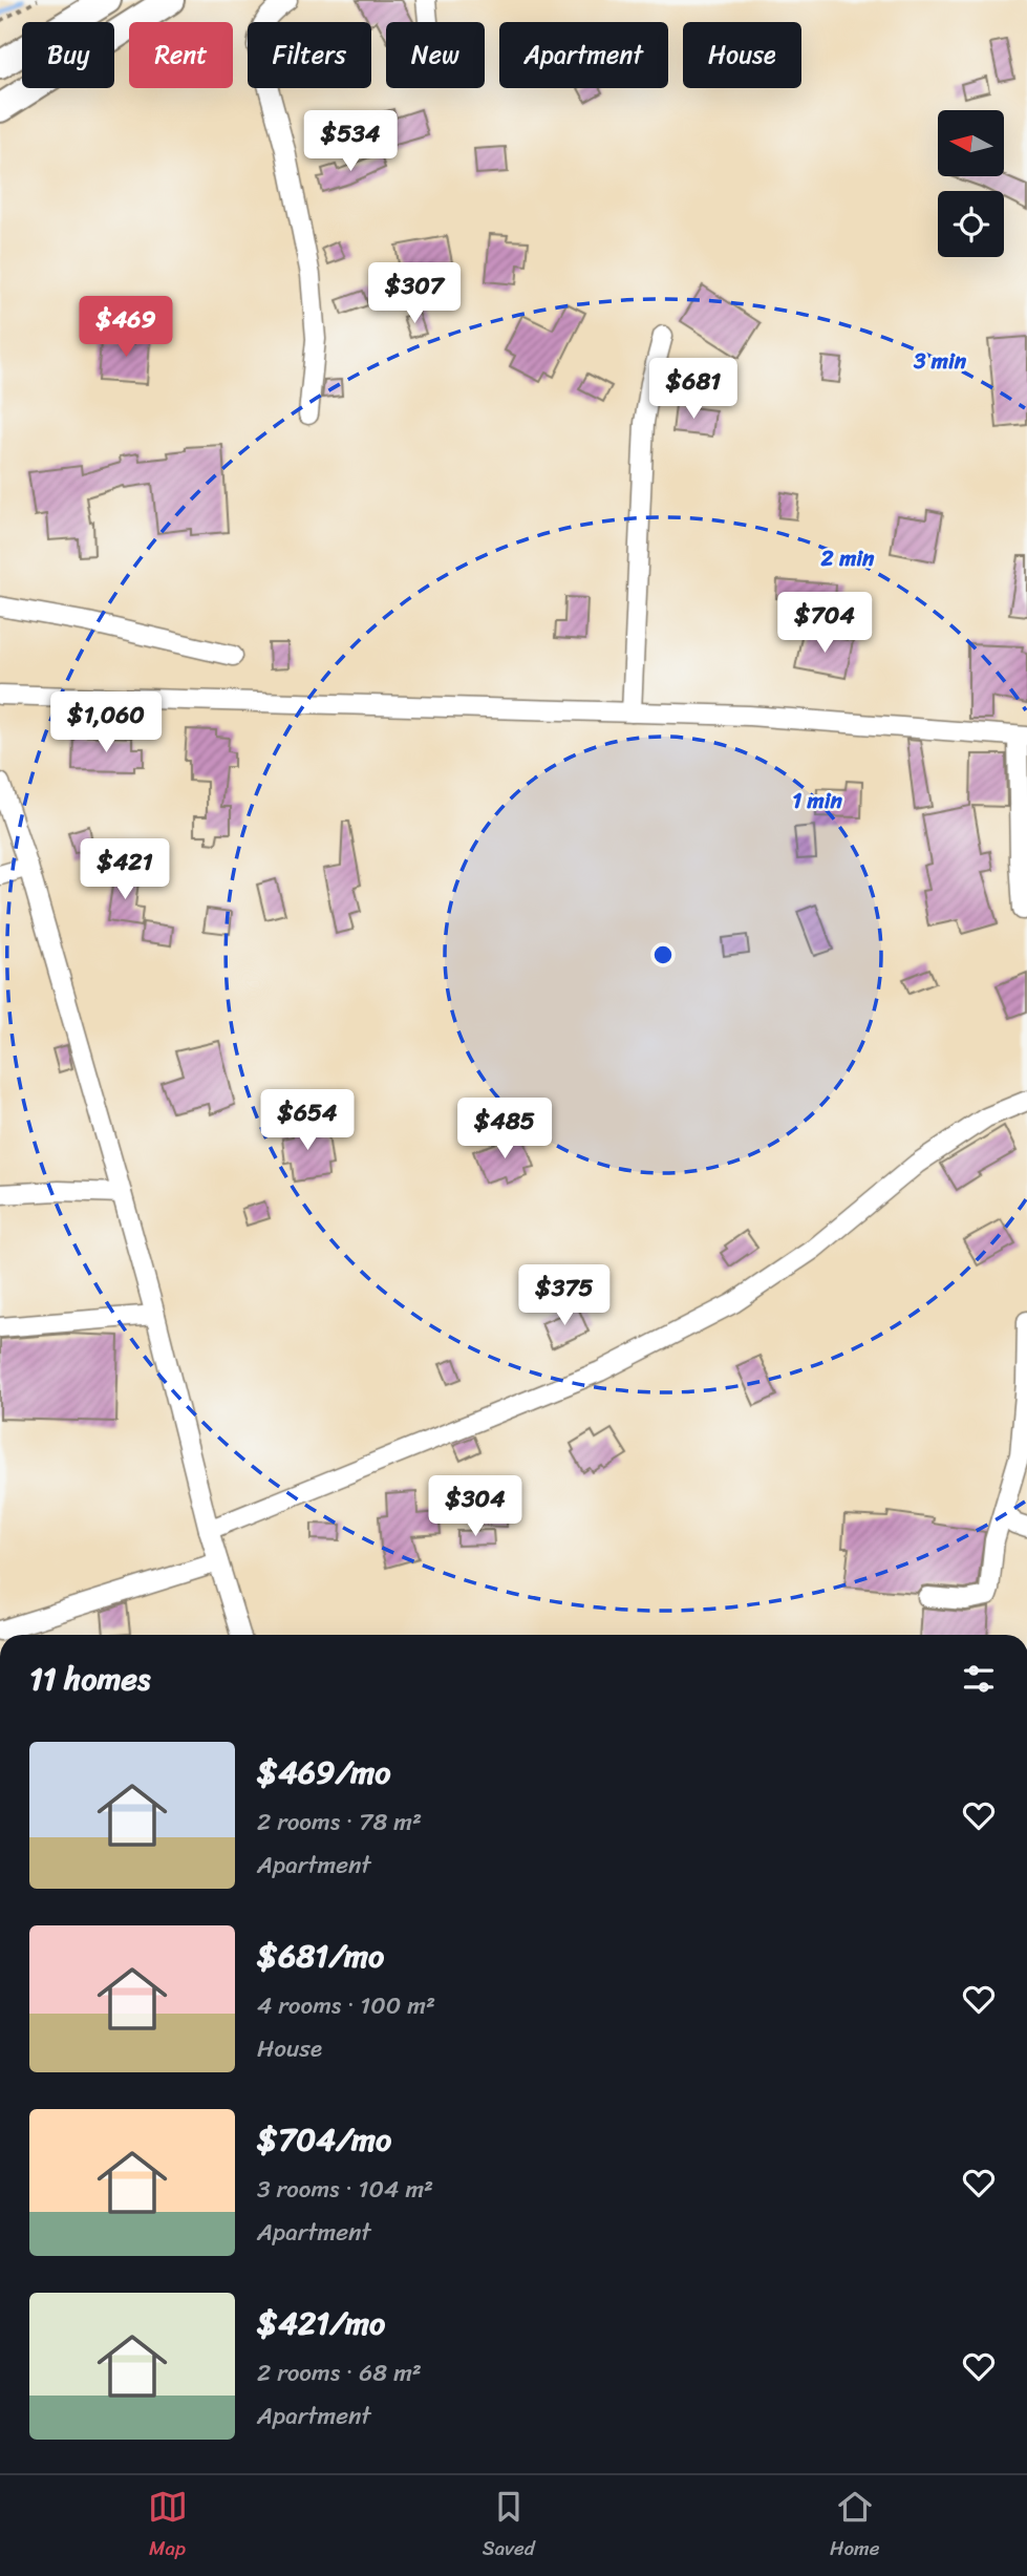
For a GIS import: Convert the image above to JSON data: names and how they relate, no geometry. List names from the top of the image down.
{
  "north": "left",
  "page": {
    "chip": [
      "Buy",
      "Rent",
      "Filters",
      "New",
      "Apartment",
      "House"
    ],
    "price": [
      "$534",
      "$307",
      "$469",
      "$681",
      "$704",
      "$1,060",
      "$421",
      "$654",
      "$485",
      "$375",
      "$304"
    ],
    "heading": "11 homes",
    "list": [
      {
        "name": "$469/mo",
        "note": "2 rooms · 78 m² · Apartment"
      },
      {
        "name": "$681/mo",
        "note": "4 rooms · 100 m² · House"
      },
      {
        "name": "$704/mo",
        "note": "3 rooms · 104 m² · Apartment"
      },
      {
        "name": "$421/mo",
        "note": "2 rooms · 68 m² · Apartment"
      }
    ],
    "tabs": ["Map", "Saved", "Home"]
  },
  "rings": ["3 min", "2 min", "1 min"]
}
